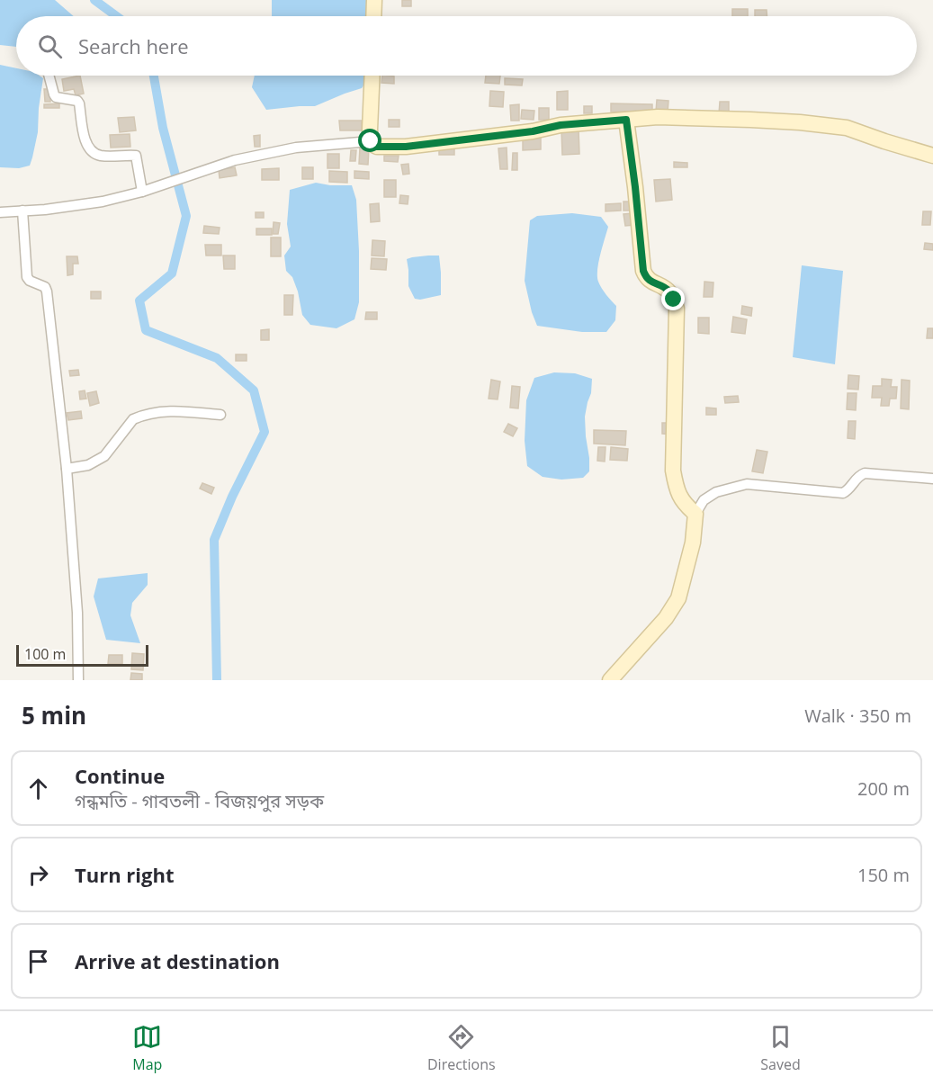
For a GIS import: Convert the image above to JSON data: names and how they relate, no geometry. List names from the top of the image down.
{
  "scale_bar": "100 m",
  "page": {
    "search": "Search here",
    "scale": "100 m",
    "heading": ["5 min", "Walk · 350 m"],
    "list": [
      ["Continue", "গন্ধমতি - গাবতলী - বিজয়পুর সড়ক", "200 m"],
      ["Turn right", "150 m"],
      "Arrive at destination"
    ],
    "nav": ["Map", "Directions", "Saved"]
  }
}
